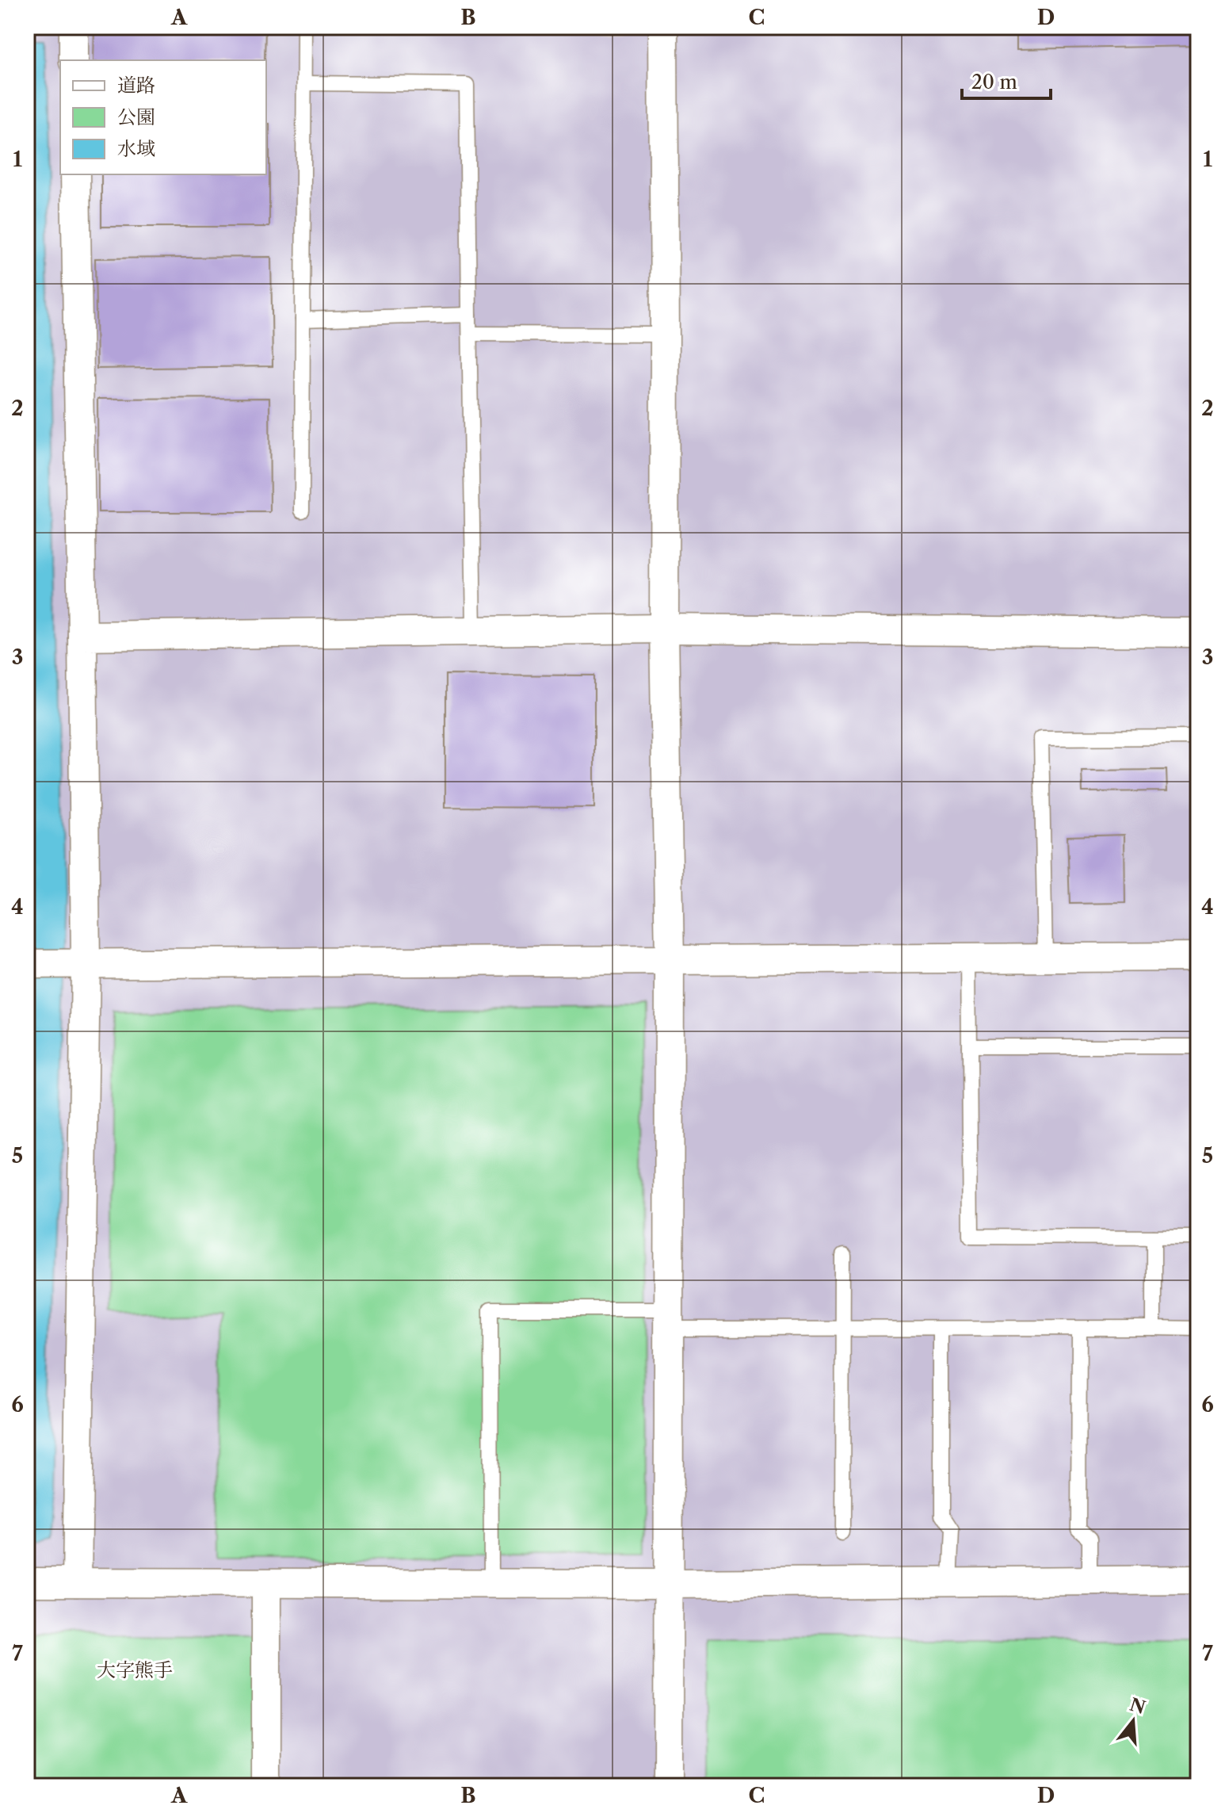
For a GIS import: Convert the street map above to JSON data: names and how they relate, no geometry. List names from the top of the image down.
{
  "districts": ["大字熊手"],
  "legend": ["道路", "公園", "水域"],
  "scale_bar": "20 m",
  "north": "top",
  "grid": {
    "columns": [
      "A",
      "B",
      "C",
      "D"
    ],
    "rows": [
      "1",
      "2",
      "3",
      "4",
      "5",
      "6",
      "7"
    ]
  }
}
